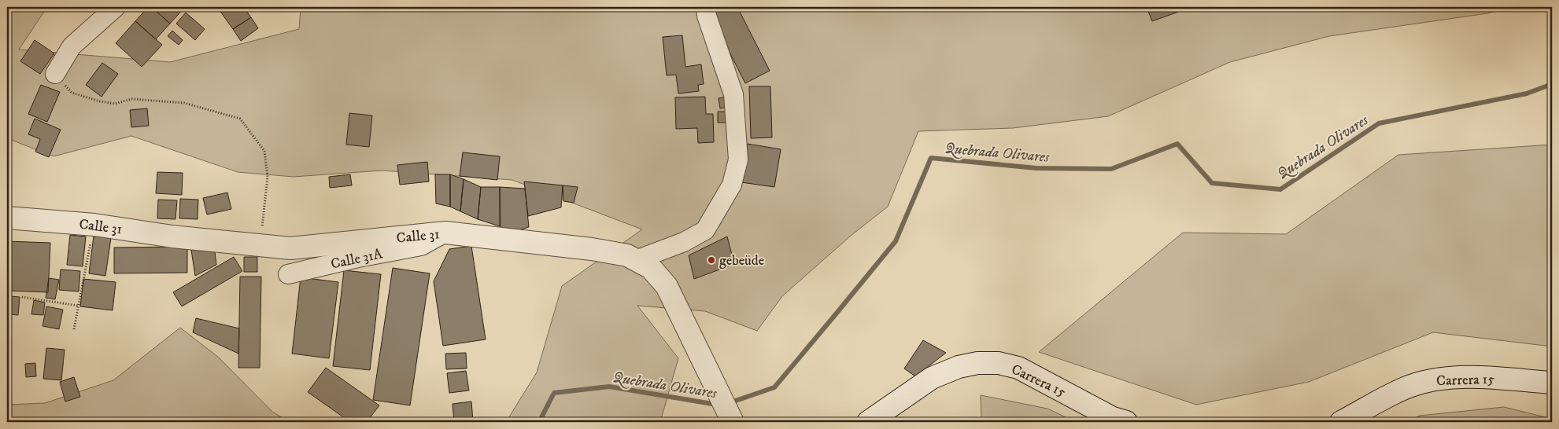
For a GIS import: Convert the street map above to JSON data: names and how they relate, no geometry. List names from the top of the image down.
{
  "streets": {
    "street": ["Calle 31", "Calle 31A", "Carrera 15"]
  },
  "crossings": [
    ["Calle 31", "Calle 31A"]
  ],
  "water": ["Quebrada Olivares"],
  "places": ["gebeüde"]
}
